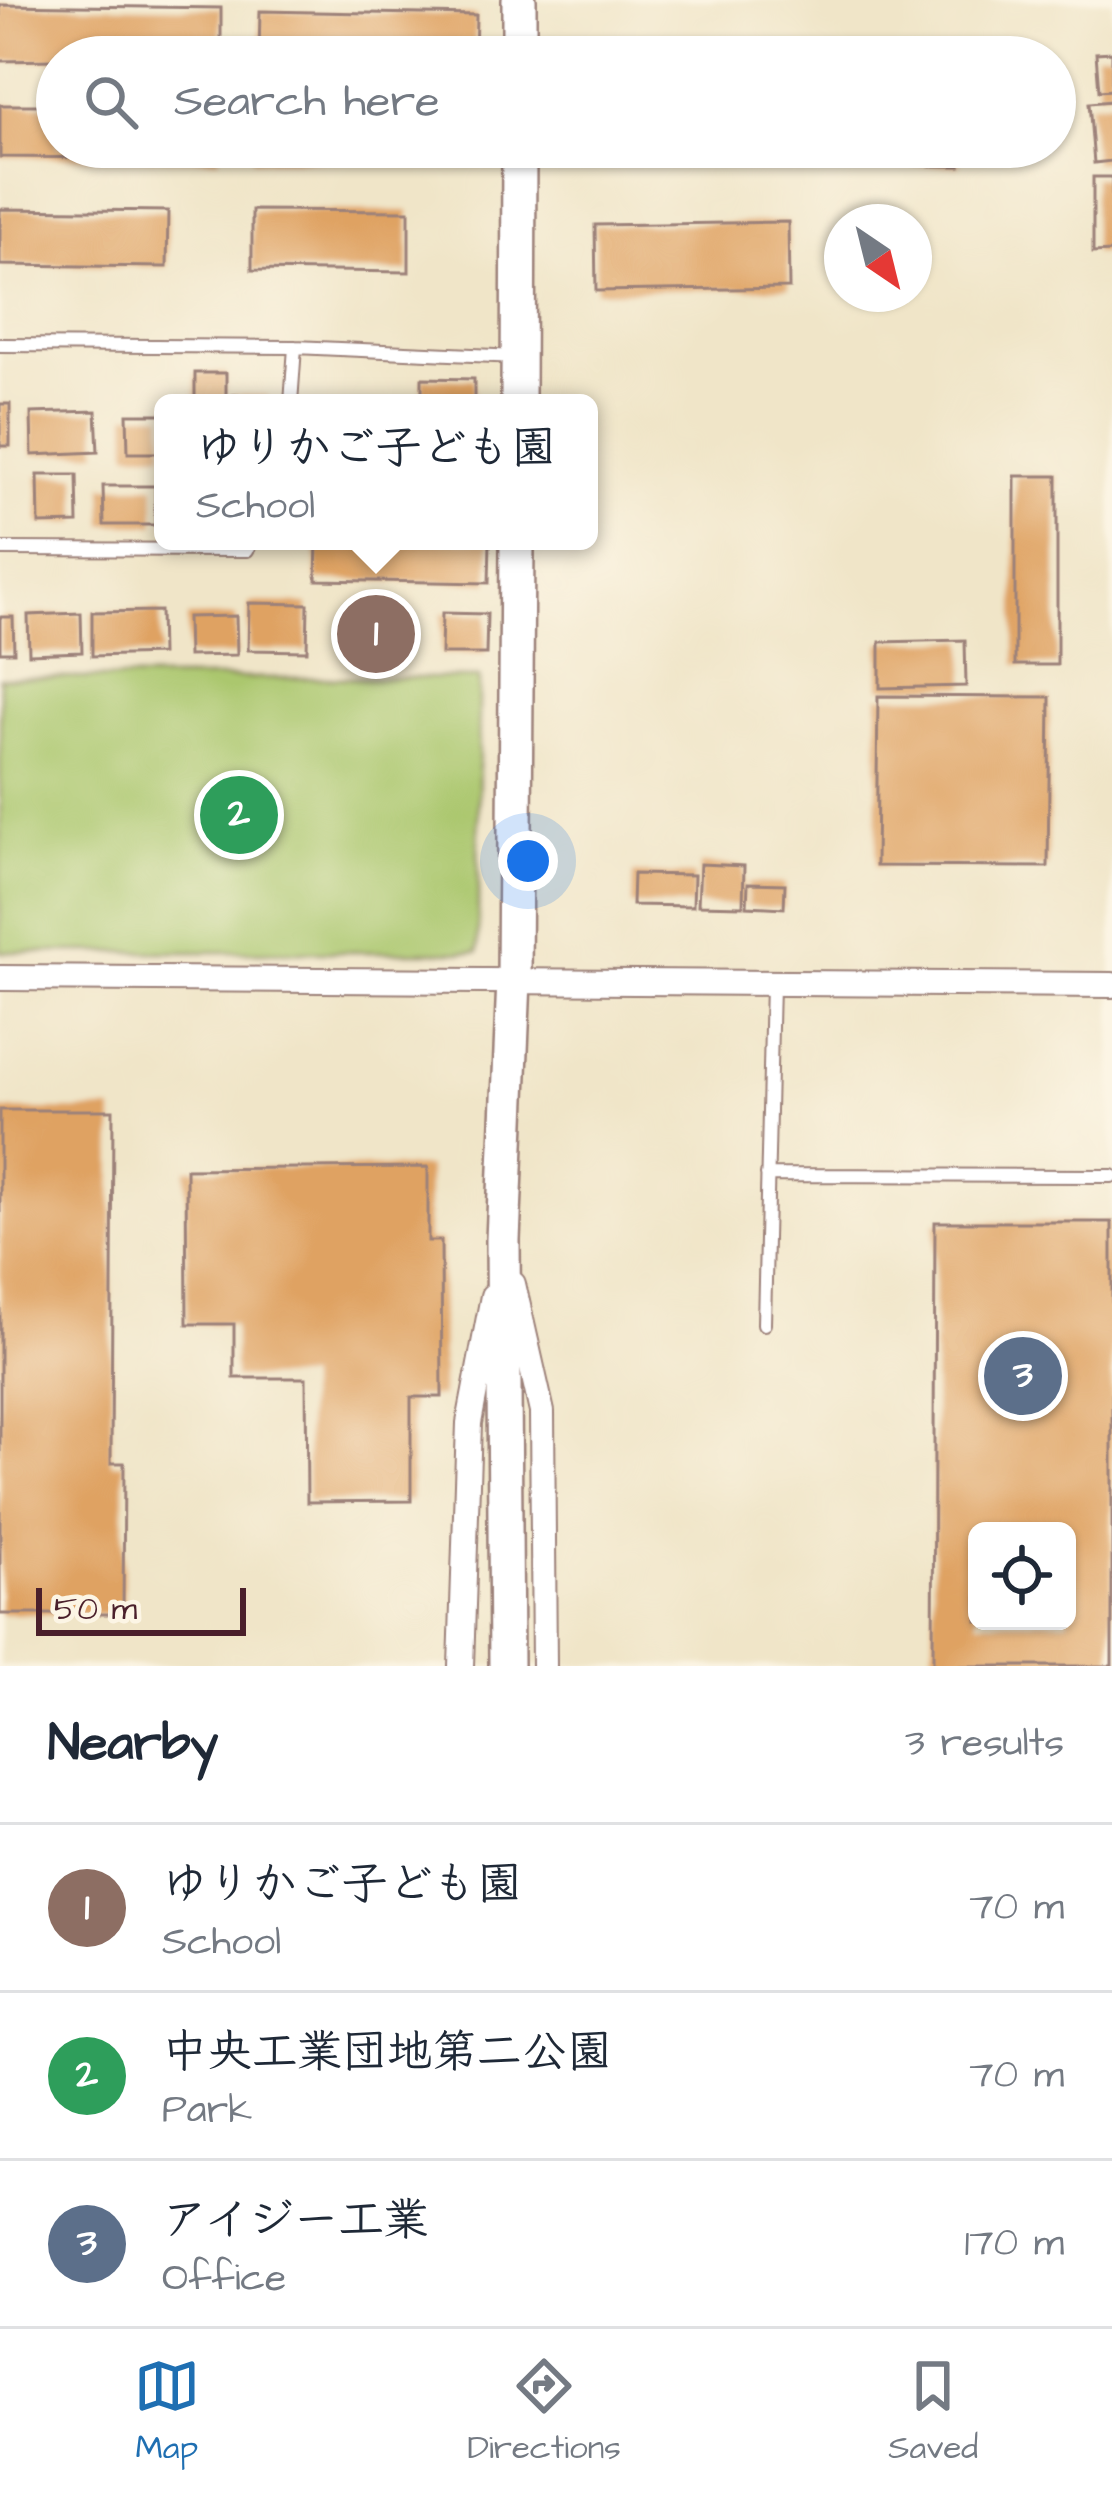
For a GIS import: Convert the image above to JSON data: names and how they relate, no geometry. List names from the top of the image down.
{
  "scale_bar": "50 m",
  "north": "bottom right",
  "page": {
    "search": "Search here",
    "popup": ["ゆりかご子ども園", "School"],
    "pins": ["1", "2", "3"],
    "scale": "50 m",
    "heading": ["Nearby", "3 results"],
    "list": [
      {
        "mark": "1",
        "name": "ゆりかご子ども園",
        "note": "School",
        "value": "70 m"
      },
      {
        "mark": "2",
        "name": "中央工業団地第二公園",
        "note": "Park",
        "value": "70 m"
      },
      {
        "mark": "3",
        "name": "アイジー工業",
        "note": "Office",
        "value": "170 m"
      }
    ],
    "nav": ["Map", "Directions", "Saved"]
  }
}
